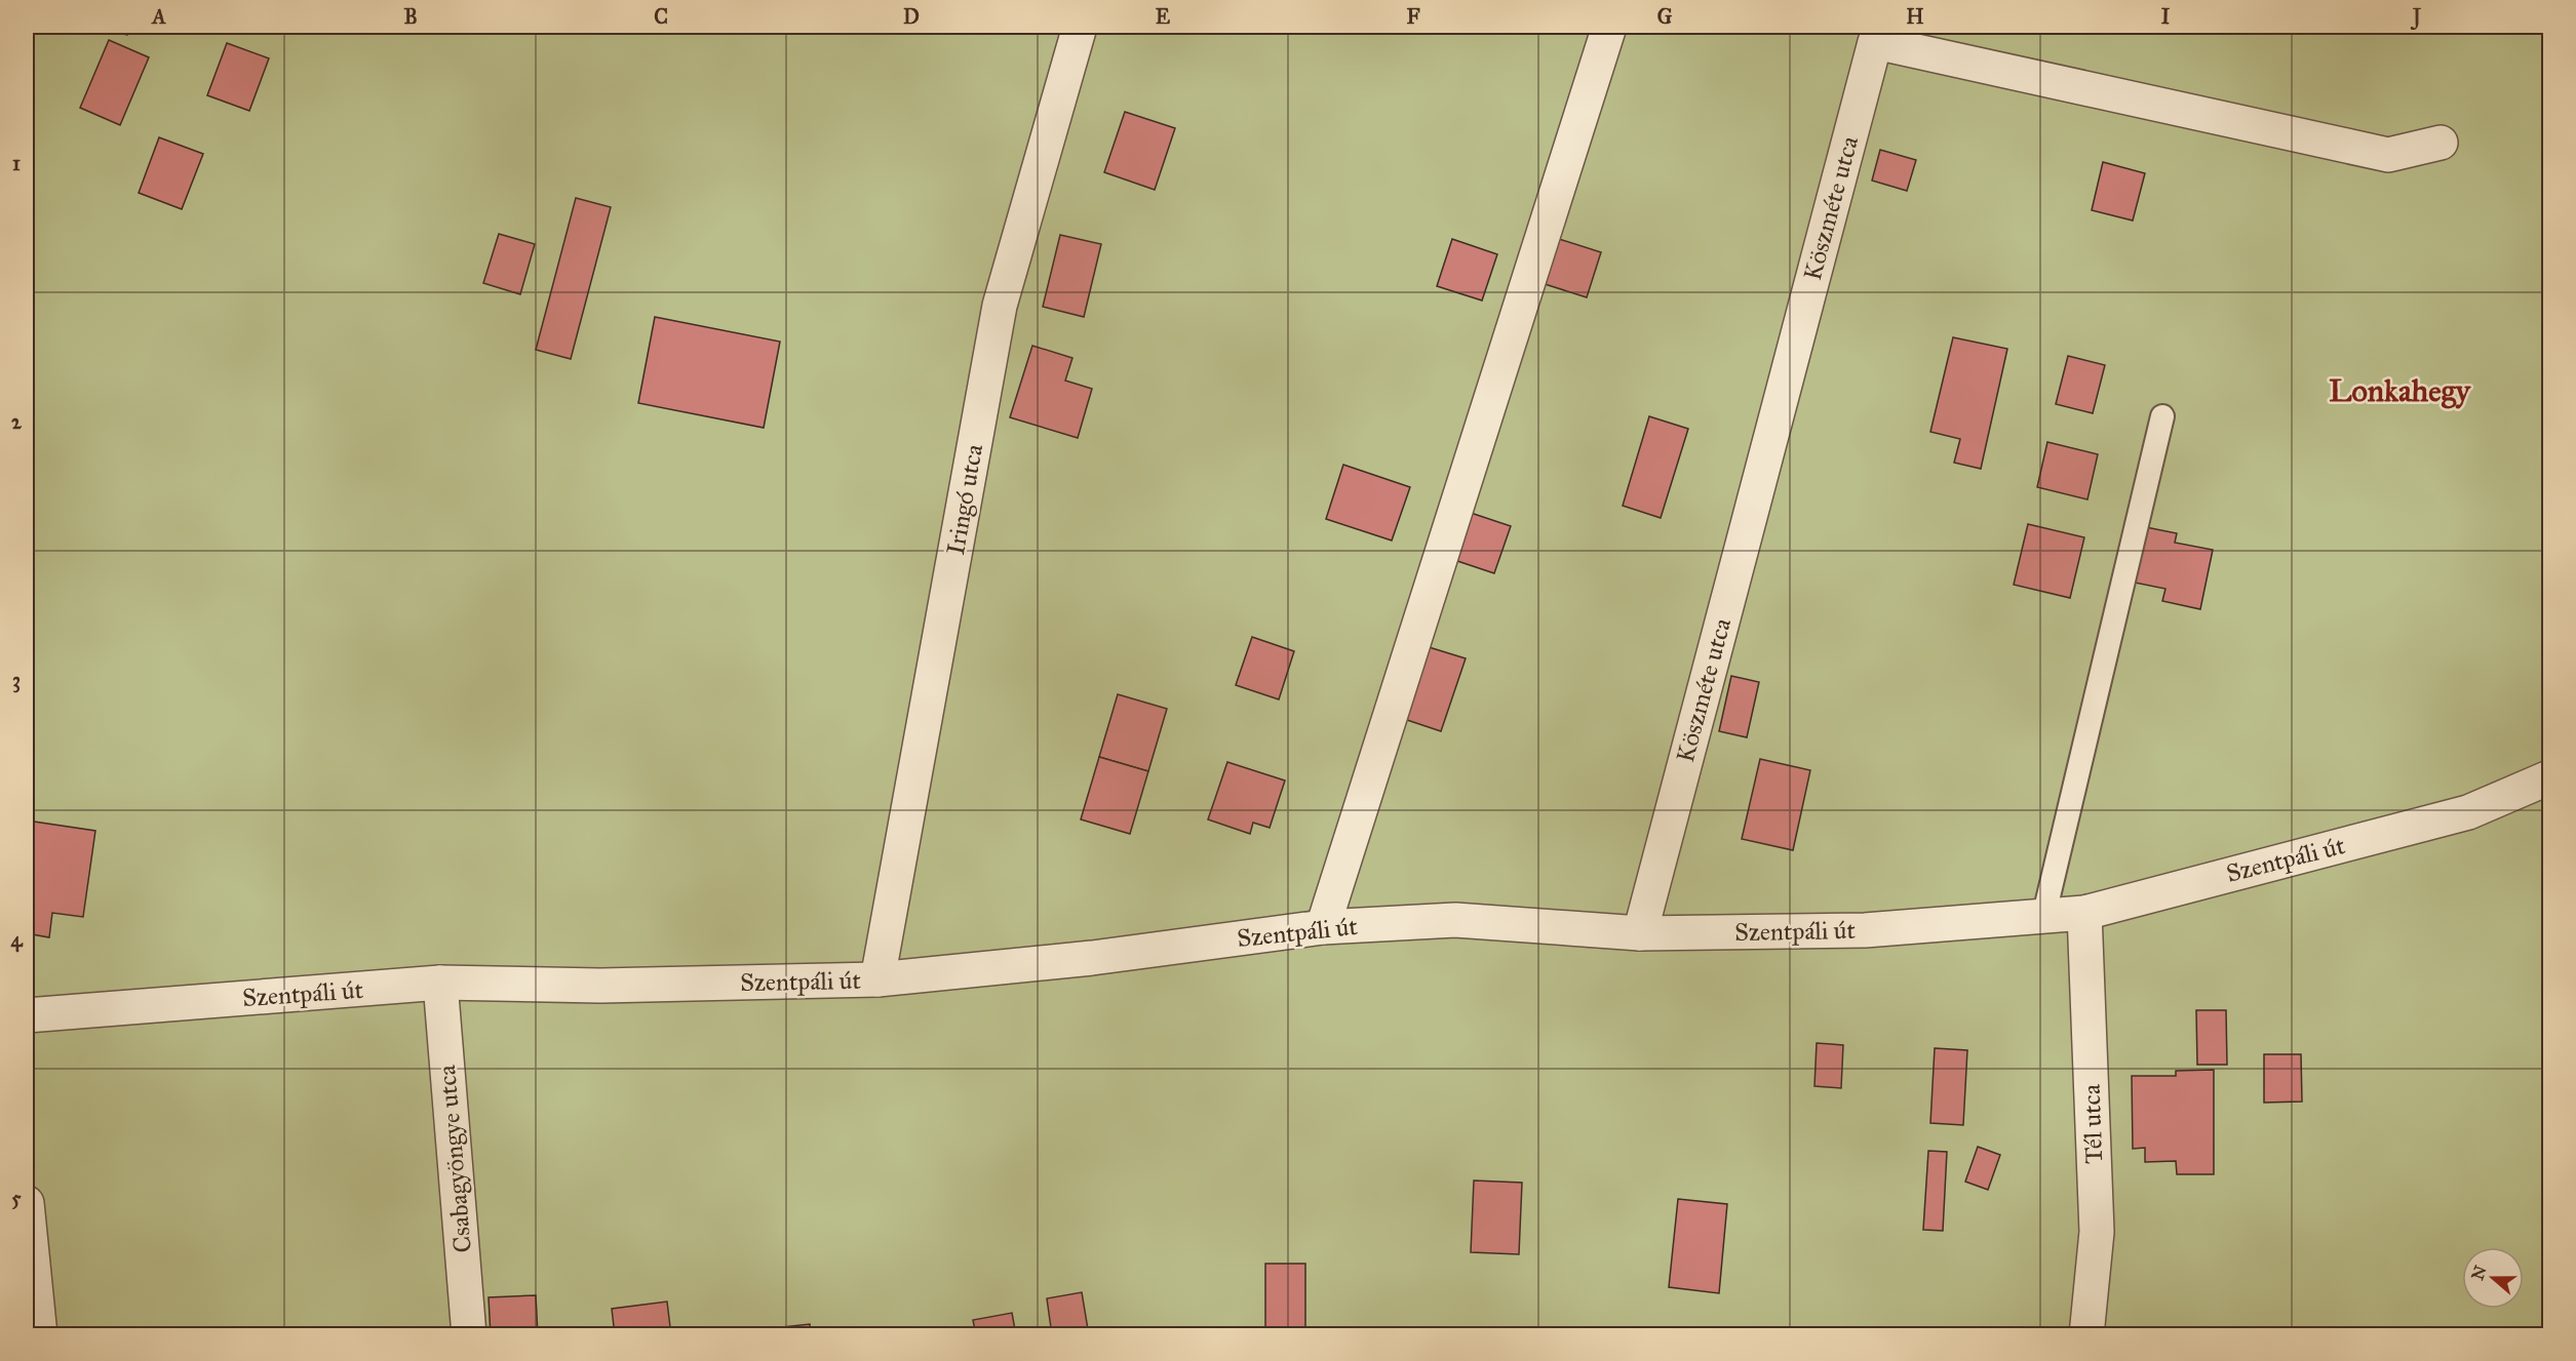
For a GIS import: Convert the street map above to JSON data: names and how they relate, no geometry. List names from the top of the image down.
{
  "streets": {
    "street": [
      "Köszméte utca",
      "Iringó utca",
      "Szentpáli út",
      "Tél utca",
      "Csabagyöngye utca"
    ]
  },
  "crossings": [
    ["Köszméte utca", "Szentpáli út"],
    ["Iringó utca", "Szentpáli út"],
    ["Szentpáli út", "Tél utca"],
    ["Szentpáli út", "Csabagyöngye utca"]
  ],
  "districts": ["Lonkahegy"],
  "north": "left",
  "grid": {
    "columns": [
      "A",
      "B",
      "C",
      "D",
      "E",
      "F",
      "G",
      "H",
      "I",
      "J"
    ],
    "rows": [
      "1",
      "2",
      "3",
      "4",
      "5"
    ]
  }
}
